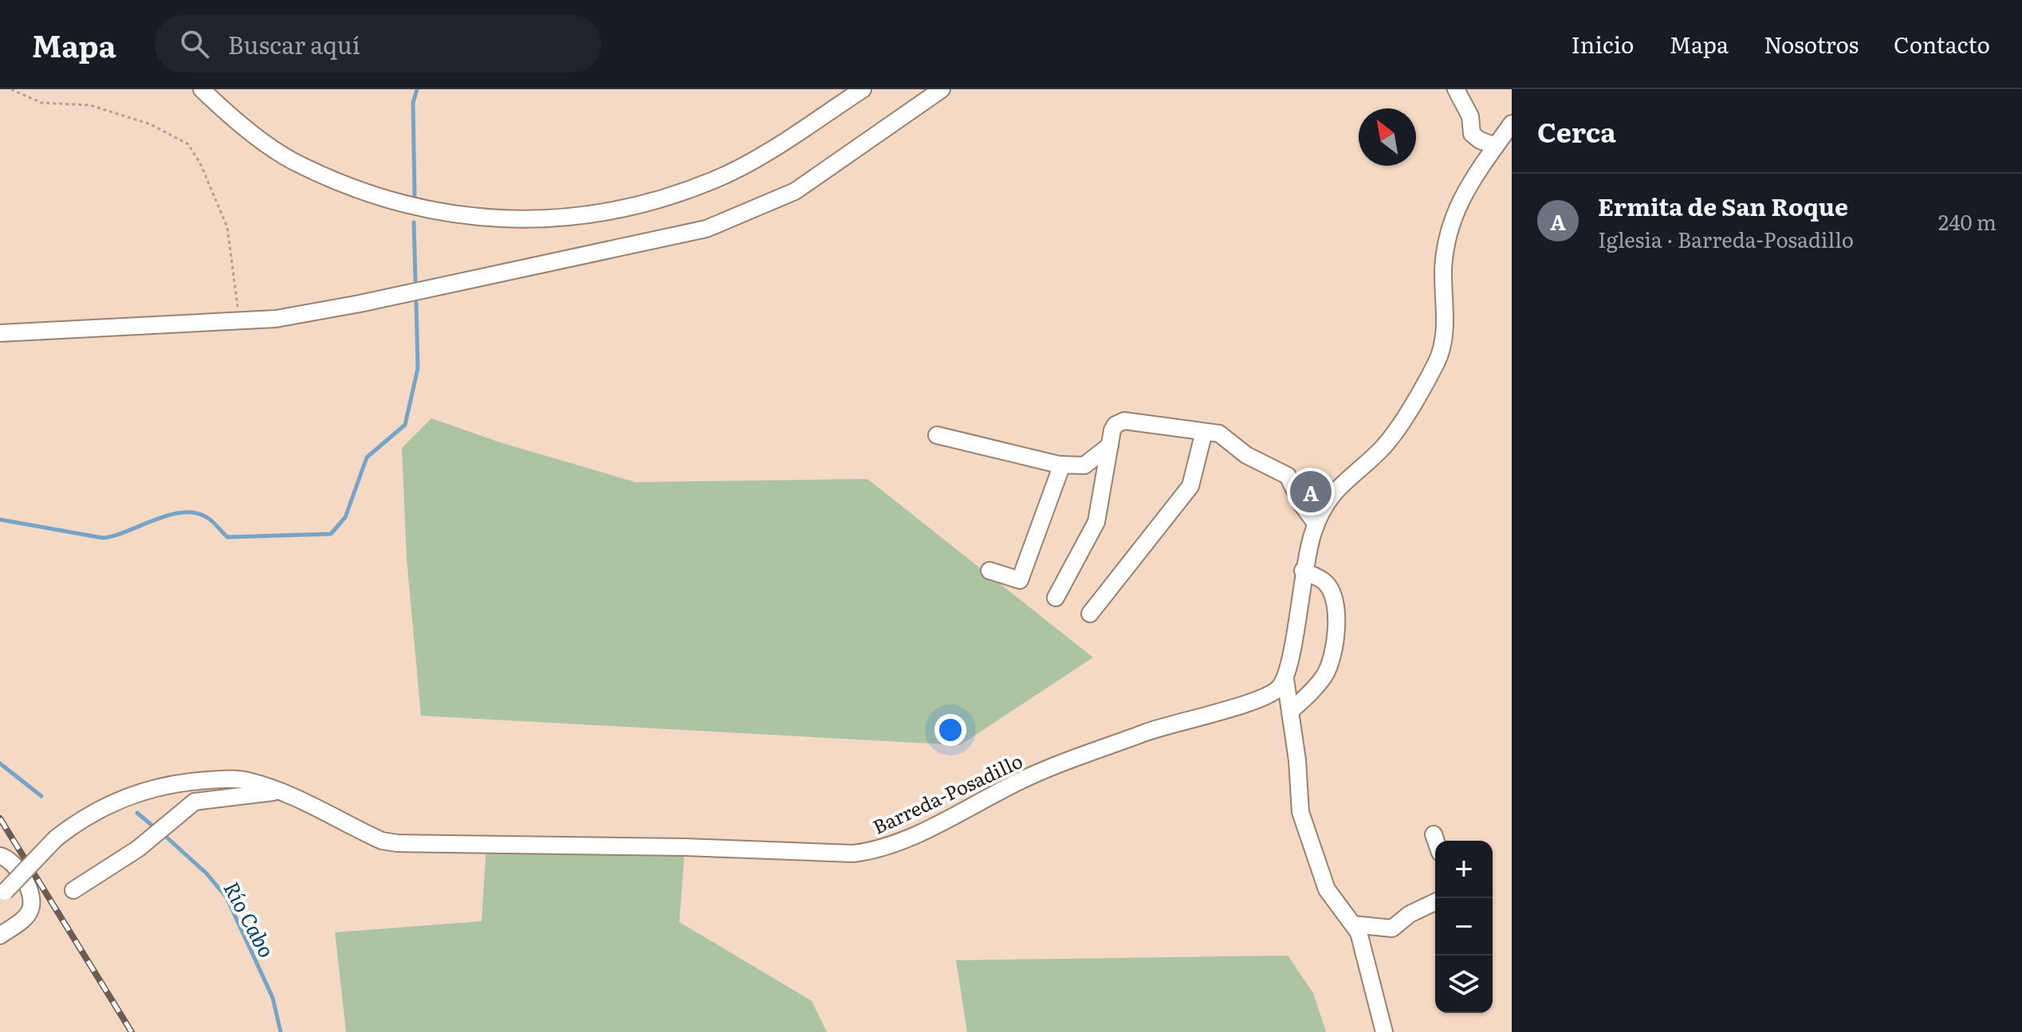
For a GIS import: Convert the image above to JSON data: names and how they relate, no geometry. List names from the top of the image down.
{
  "streets": {
    "street": ["Barreda-Posadillo"]
  },
  "water": ["Río Cabo"],
  "north": "top left",
  "page": {
    "header": "Mapa",
    "search": "Buscar aquí",
    "nav": [
      "Inicio",
      "Mapa",
      "Nosotros",
      "Contacto"
    ],
    "heading": "Cerca",
    "list": [
      {
        "mark": "A",
        "name": "Ermita de San Roque",
        "note": "Iglesia · Barreda-Posadillo",
        "value": "240 m"
      }
    ],
    "pins": "A",
    "map_buttons": ["+", "−"]
  }
}
